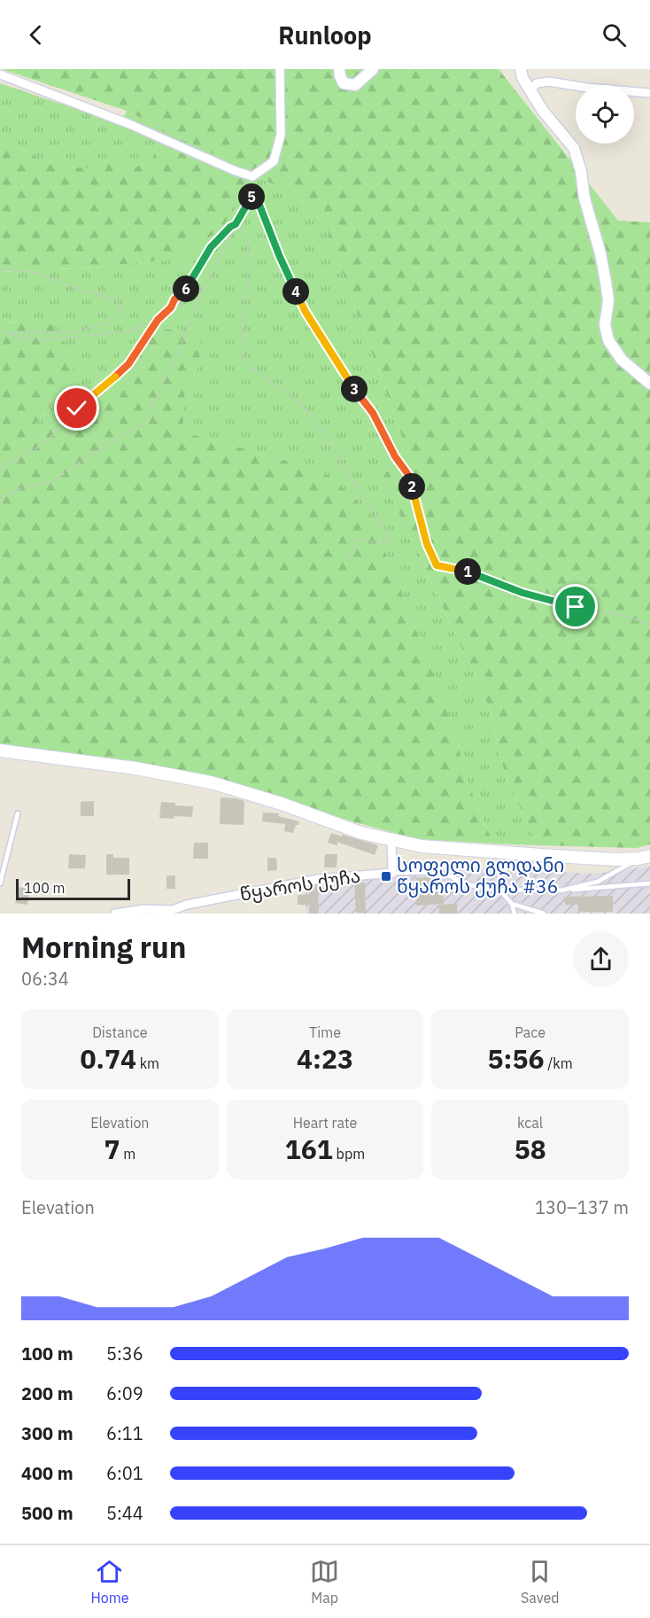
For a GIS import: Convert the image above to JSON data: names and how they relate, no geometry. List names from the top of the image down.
{
  "streets": {
    "street": ["წყაროს ქუჩა"]
  },
  "places": {
    "transit": ["სოფელი გლდანი წყაროს ქუჩა #36"]
  },
  "scale_bar": "100 m",
  "page": {
    "header": "Runloop",
    "pins": [
      "5",
      "6",
      "4",
      "3",
      "2",
      "1"
    ],
    "scale": "100 m",
    "heading": ["Morning run", "06:34"],
    "stats": [
      ["Distance", "0.74 km"],
      ["Time", "4:23"],
      ["Pace", "5:56 /km"],
      ["Elevation", "7 m"],
      ["Heart rate", "161 bpm"],
      ["kcal", "58"]
    ],
    "chart": ["Elevation", "130–137 m"],
    "list": [
      {
        "name": "100 m",
        "note": "5:36"
      },
      {
        "name": "200 m",
        "note": "6:09"
      },
      {
        "name": "300 m",
        "note": "6:11"
      },
      {
        "name": "400 m",
        "note": "6:01"
      },
      {
        "name": "500 m",
        "note": "5:44"
      }
    ],
    "tabs": ["Home", "Map", "Saved"]
  }
}
